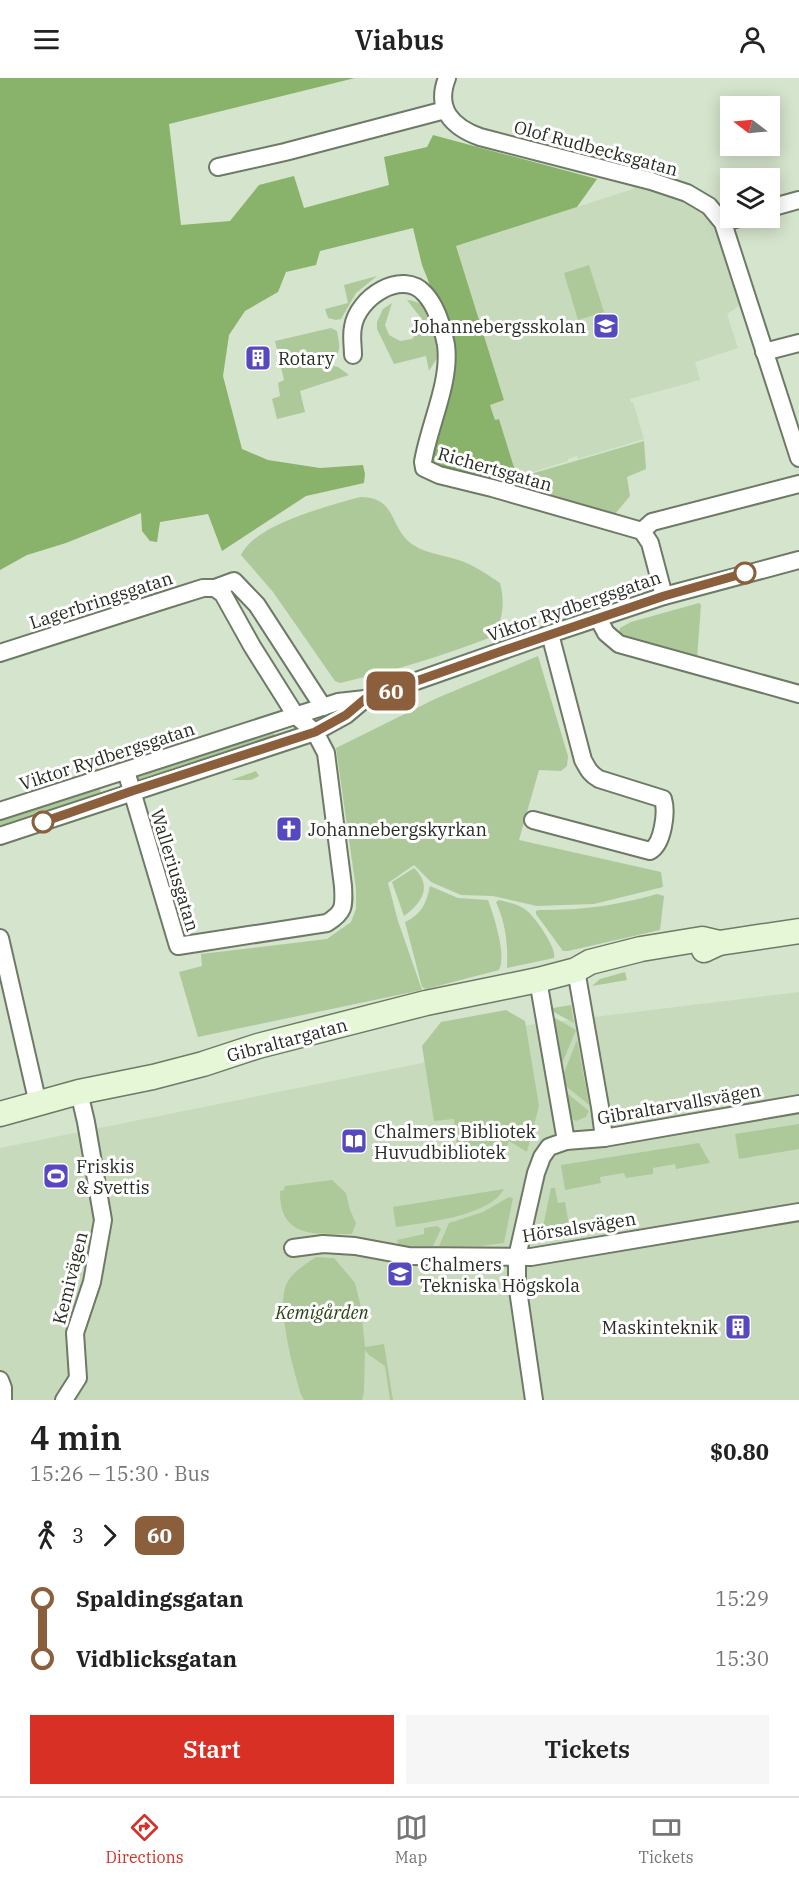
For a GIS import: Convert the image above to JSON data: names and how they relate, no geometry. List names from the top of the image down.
{
  "streets": {
    "street": [
      "Olof Rudbecksgatan",
      "Richertsgatan",
      "Lagerbringsgatan",
      "Viktor Rydbergsgatan",
      "Walleriusgatan",
      "Gibraltargatan",
      "Gibraltarvallsvägen",
      "Hörsalsvägen",
      "Kemivägen"
    ]
  },
  "crossings": [
    ["Lagerbringsgatan", "Viktor Rydbergsgatan"],
    ["Viktor Rydbergsgatan", "Walleriusgatan"],
    ["Gibraltargatan", "Kemivägen"]
  ],
  "parks": ["Kemigården"],
  "places": {
    "school or university": ["Johannebergsskolan", "Chalmers Tekniska Högskola"],
    "building": ["Rotary", "Maskinteknik"],
    "church": ["Johannebergskyrkan"],
    "library": ["Chalmers Bibliotek Huvudbibliotek"],
    "sports": ["Friskis & Svettis"]
  },
  "lines": ["bus line 60"],
  "north": "left",
  "page": {
    "header": "Viabus",
    "on_map": "60",
    "heading": ["4 min", "15:26 – 15:30 · Bus", "$0.80"],
    "legs": ["3", "60"],
    "list": [
      {
        "name": "Spaldingsgatan",
        "value": "15:29"
      },
      {
        "name": "Vidblicksgatan",
        "value": "15:30"
      }
    ],
    "buttons": ["Start", "Tickets"],
    "tabs": ["Directions", "Map", "Tickets"]
  }
}
